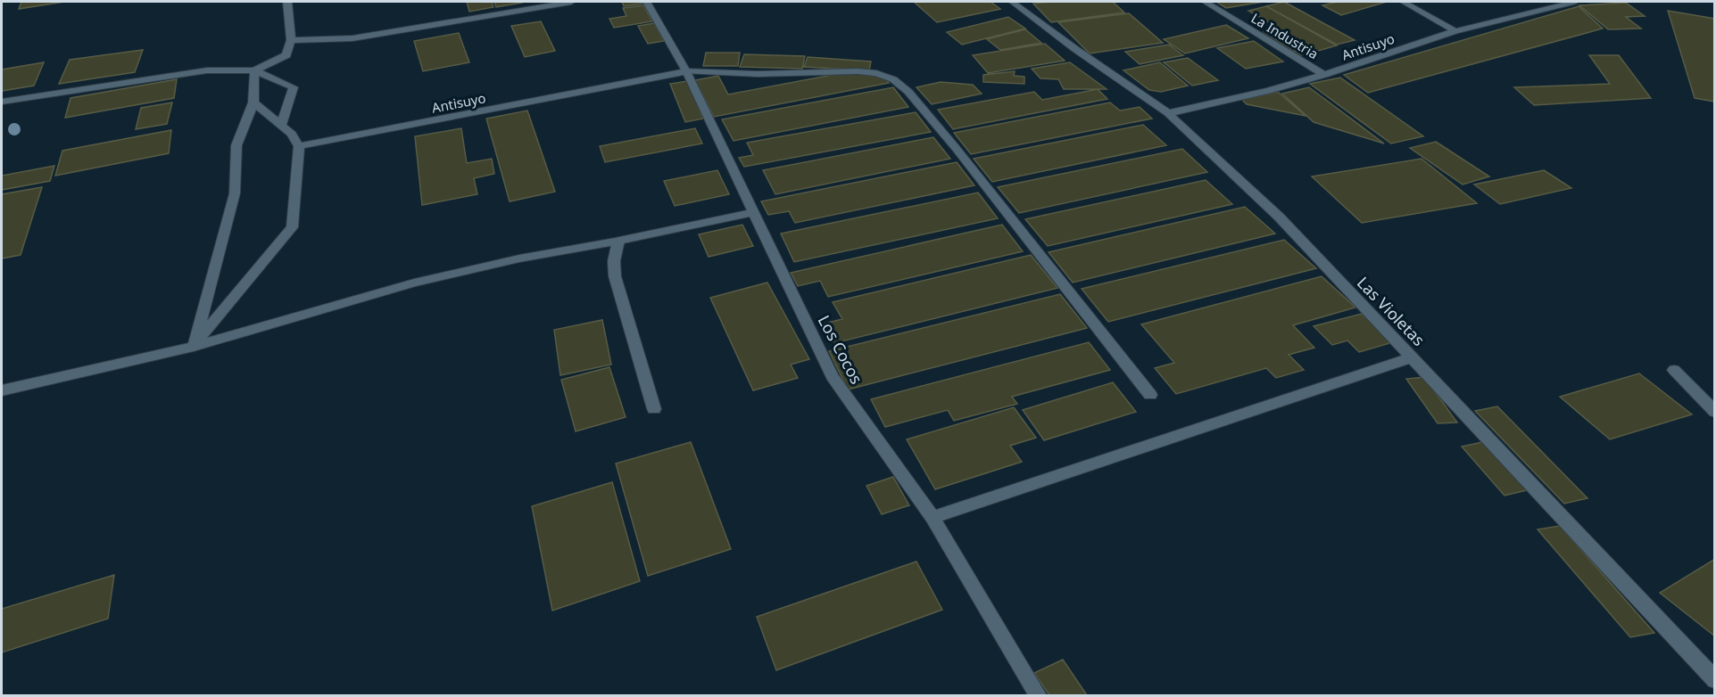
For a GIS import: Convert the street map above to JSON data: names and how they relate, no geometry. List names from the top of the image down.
{
  "streets": {
    "street": [
      "La Industria",
      "Antisuyo",
      "Las Violetas",
      "Los Cocos"
    ]
  },
  "crossings": [
    ["La Industria", "Antisuyo"],
    ["Antisuyo", "Las Violetas"],
    ["Antisuyo", "Los Cocos"]
  ]
}
